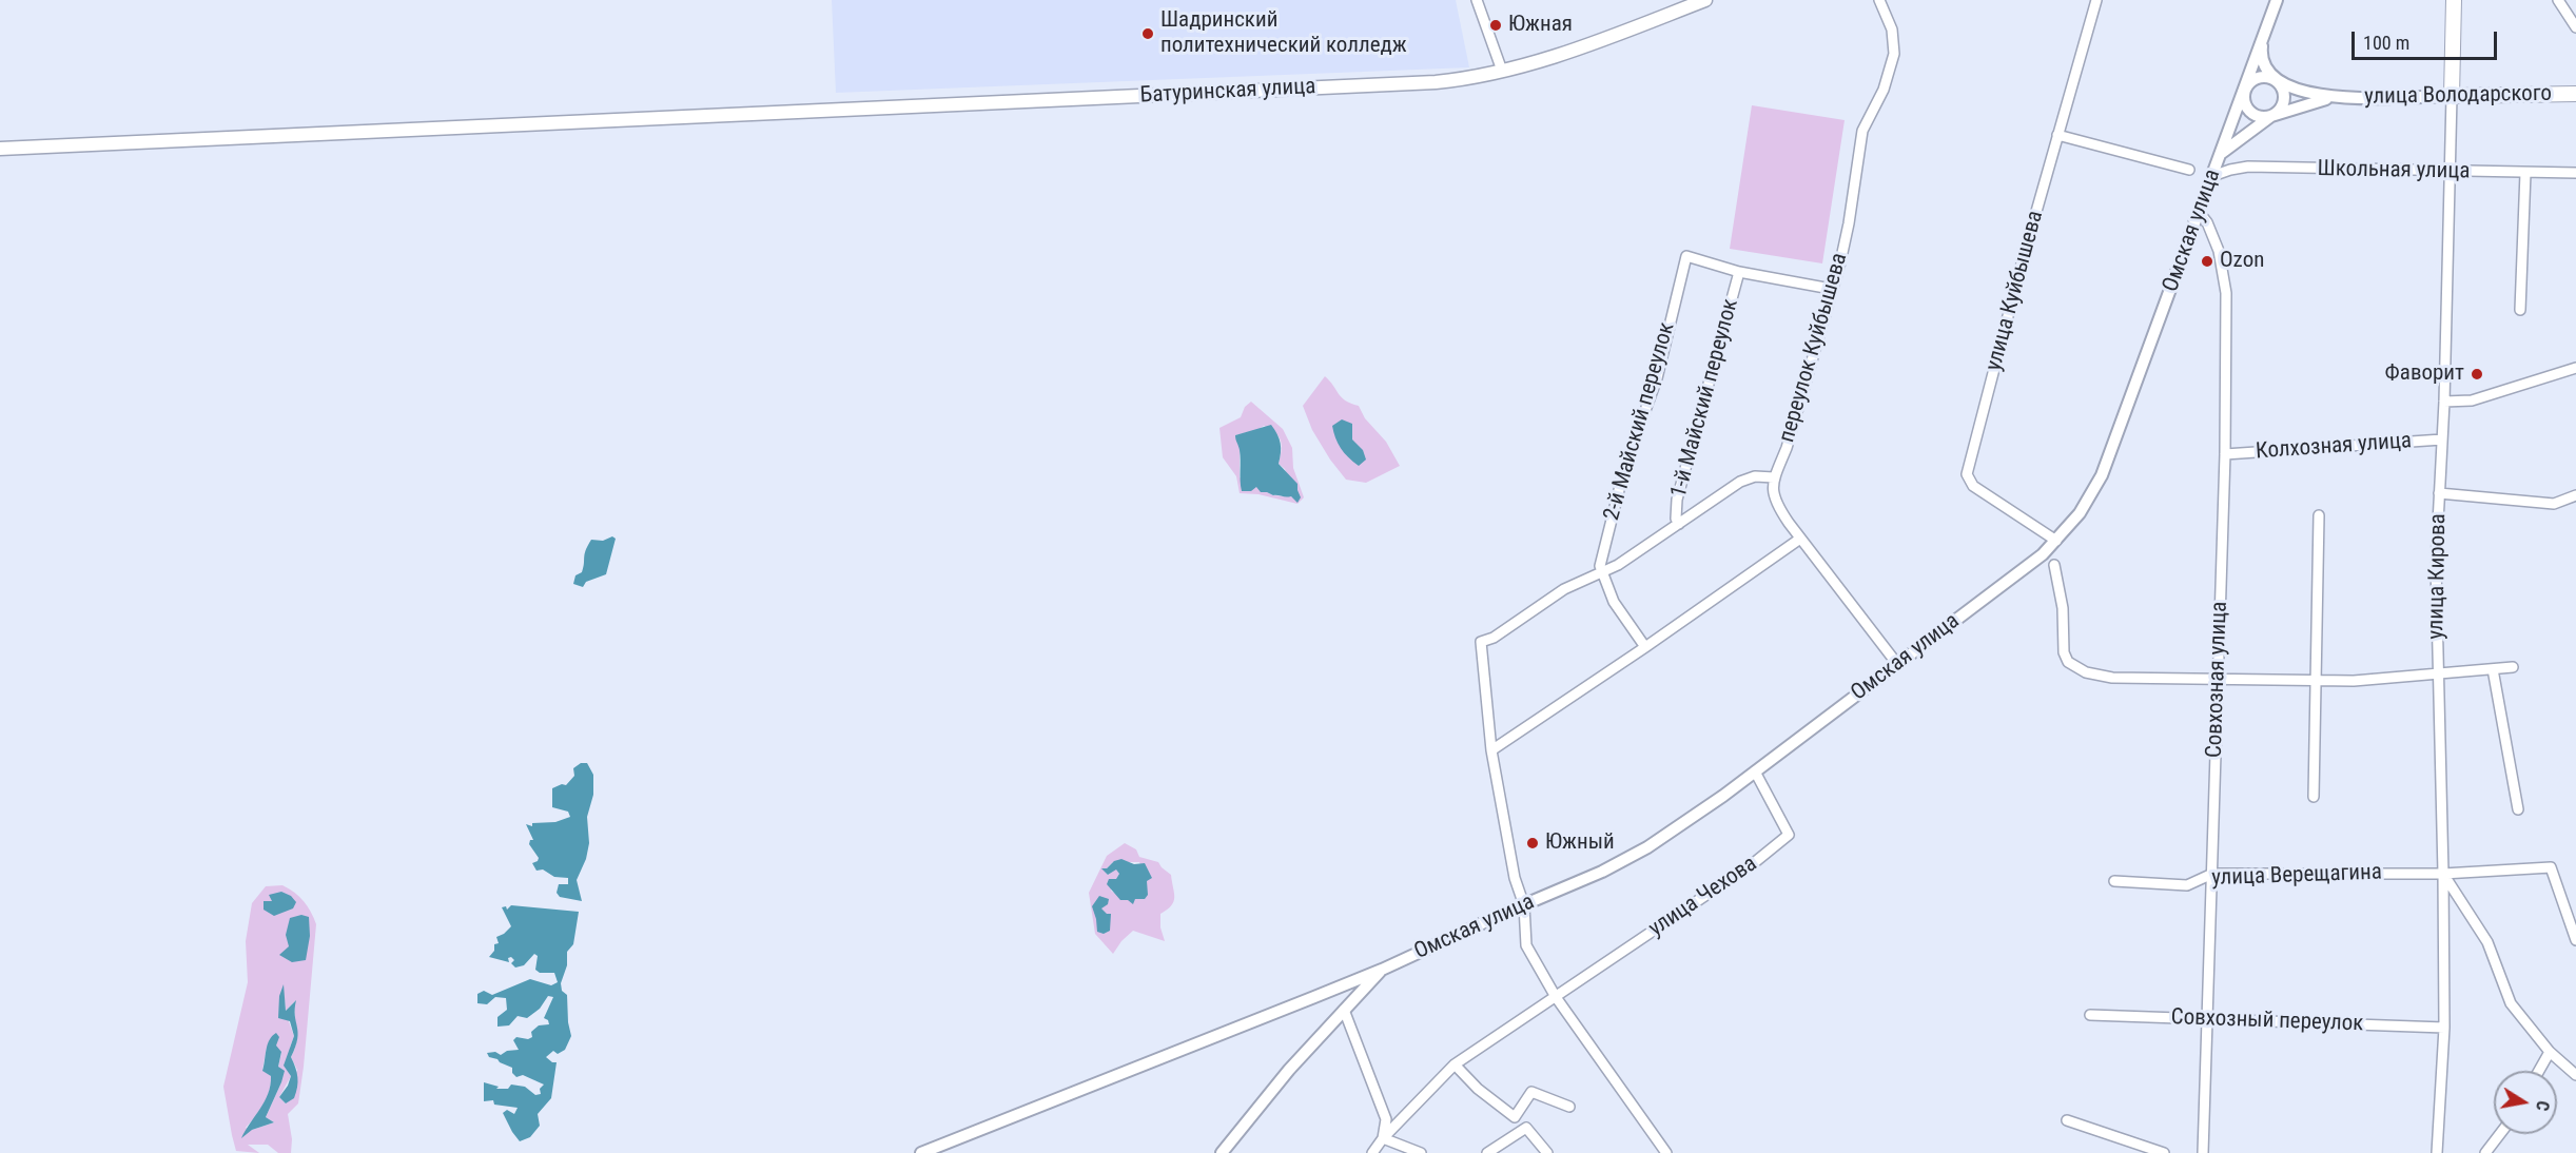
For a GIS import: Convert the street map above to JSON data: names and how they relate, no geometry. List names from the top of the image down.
{
  "streets": {
    "main road": ["Батуринская улица", "улица Володарского", "улица Кирова"],
    "street": [
      "Школьная улица",
      "Омская улица",
      "улица Куйбышева",
      "переулок Куйбышева",
      "1-й Майский переулок",
      "2-й Майский переулок",
      "Колхозная улица",
      "Совхозная улица",
      "улица Верещагина",
      "улица Чехова",
      "Совхозный переулок"
    ]
  },
  "crossings": [
    ["улица Володарского", "Омская улица"],
    ["улица Володарского", "улица Кирова"],
    ["Школьная улица", "Омская улица"],
    ["Школьная улица", "улица Кирова"],
    ["Омская улица", "улица Куйбышева"],
    ["Омская улица", "Совхозная улица"],
    ["Омская улица", "улица Чехова"],
    ["переулок Куйбышева", "2-й Майский переулок"],
    ["1-й Майский переулок", "2-й Майский переулок"],
    ["Колхозная улица", "улица Кирова"],
    ["Колхозная улица", "Совхозная улица"],
    ["улица Кирова", "улица Верещагина"],
    ["улица Кирова", "Совхозный переулок"],
    ["Совхозная улица", "улица Верещагина"],
    ["Совхозная улица", "Совхозный переулок"]
  ],
  "places": [
    "Южная",
    "Шадринский политехнический колледж",
    "Ozon",
    "Фаворит",
    "Южный"
  ],
  "scale_bar": "100 m",
  "north": "right"
}
